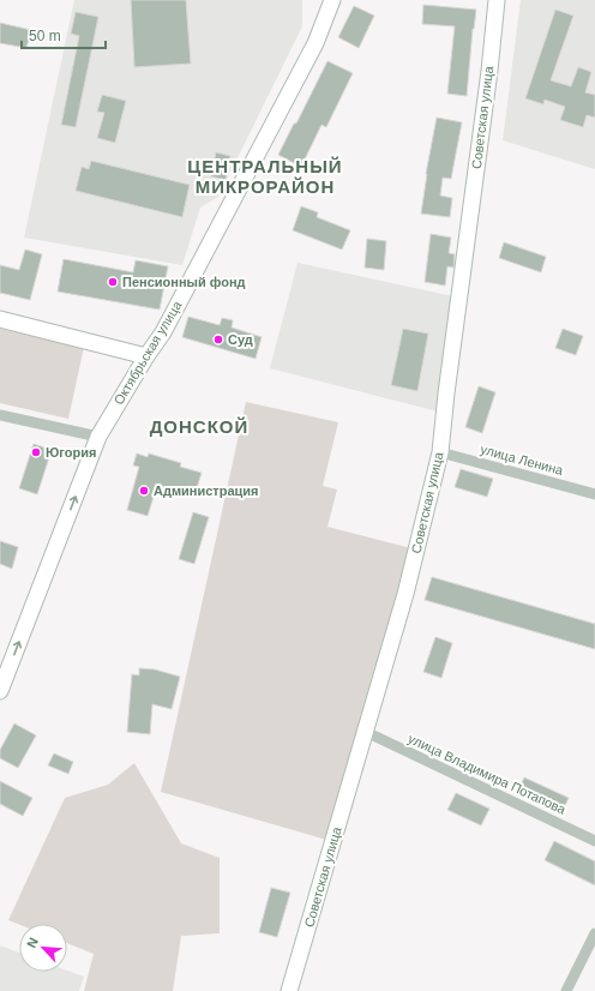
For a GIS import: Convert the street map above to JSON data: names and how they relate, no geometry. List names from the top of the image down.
{
  "streets": {
    "street": [
      "Советская улица",
      "Октябрьская улица",
      "улица Ленина",
      "улица Владимира Потапова"
    ]
  },
  "crossings": [
    ["Советская улица", "улица Ленина"],
    ["Советская улица", "улица Владимира Потапова"]
  ],
  "one_way": ["Октябрьская улица"],
  "districts": ["ЦЕНТРАЛЬНЫЙ МИКРОРАЙОН", "ДОНСКОЙ"],
  "places": [
    "Пенсионный фонд",
    "Суд",
    "Югория",
    "Администрация"
  ],
  "scale_bar": "50 m",
  "north": "top left"
}
